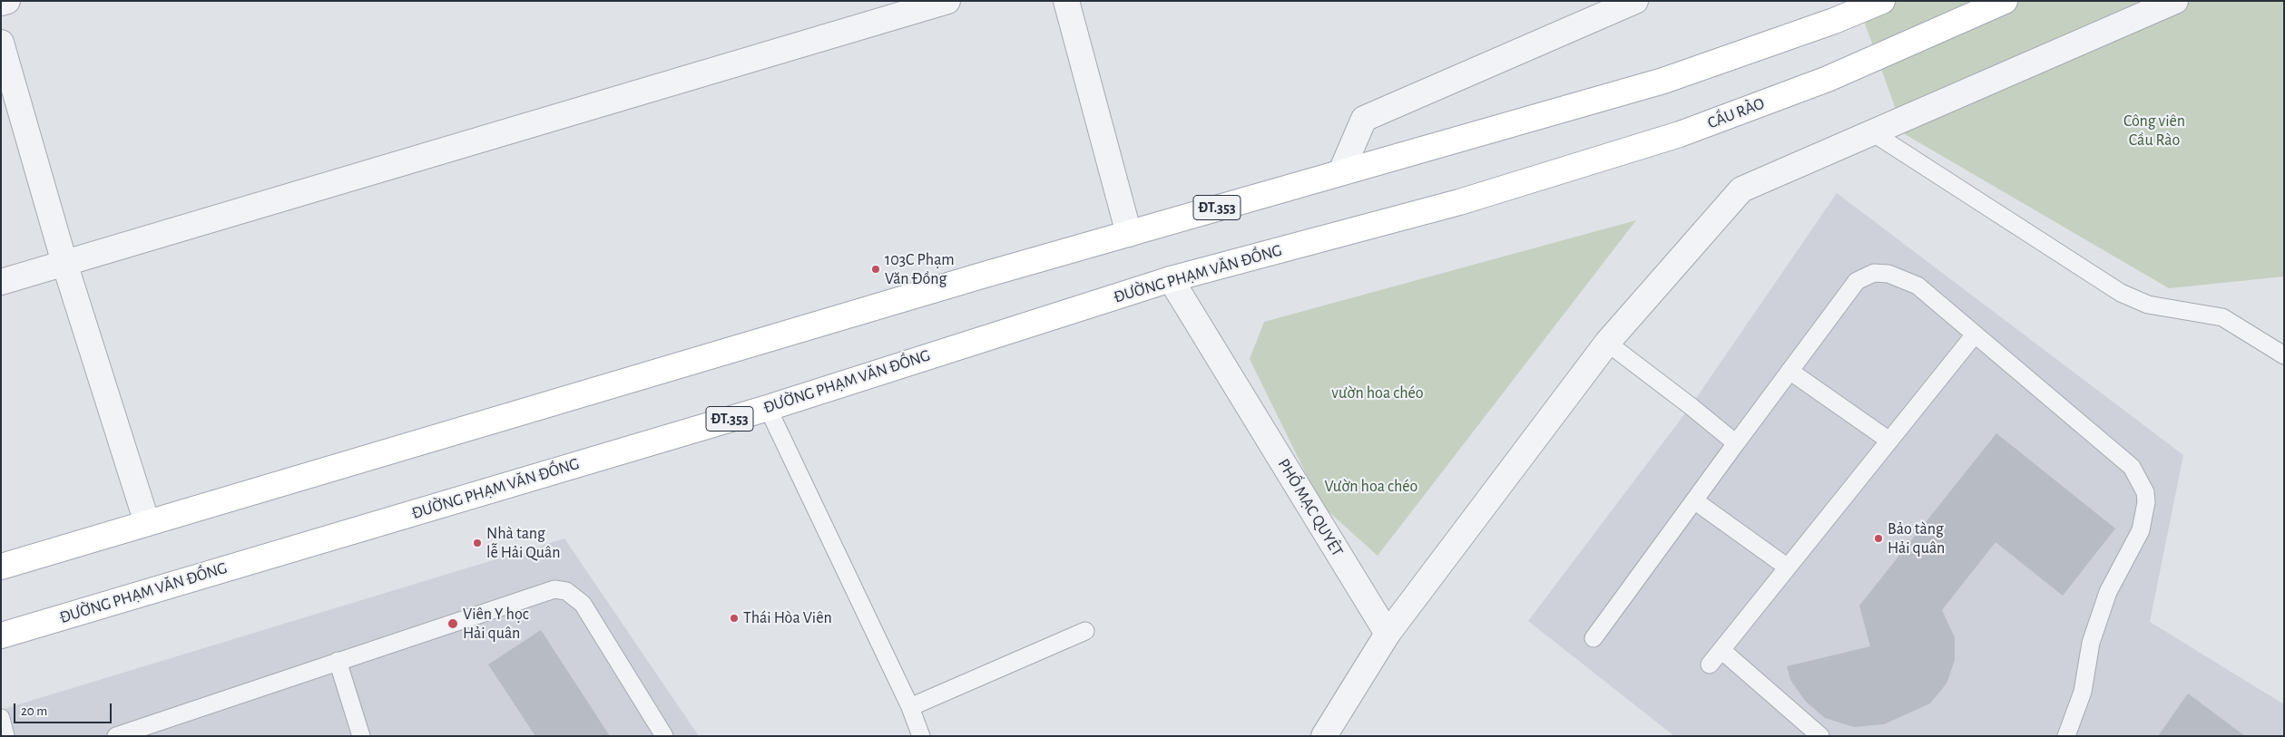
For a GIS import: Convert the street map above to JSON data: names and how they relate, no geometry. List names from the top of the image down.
{
  "streets": {
    "main road": ["CẦU RÀO", "ĐT.353", "ĐƯỜNG PHẠM VĂN ĐỒNG"],
    "street": ["PHỐ MẠC QUYÊT"]
  },
  "crossings": [
    ["CẦU RÀO", "ĐƯỜNG PHẠM VĂN ĐỒNG"],
    ["ĐƯỜNG PHẠM VĂN ĐỒNG", "PHỐ MẠC QUYÊT"]
  ],
  "parks": ["Công viên Cầu Rào", "vườn hoa chéo", "Vườn hoa chéo"],
  "places": [
    "103C Phạm Văn Đồng",
    "Bảo tàng Hải quân",
    "Nhà tang lễ Hải Quân",
    "Thái Hòa Viên",
    "Viên Y học Hải quân"
  ],
  "scale_bar": "20 m"
}
